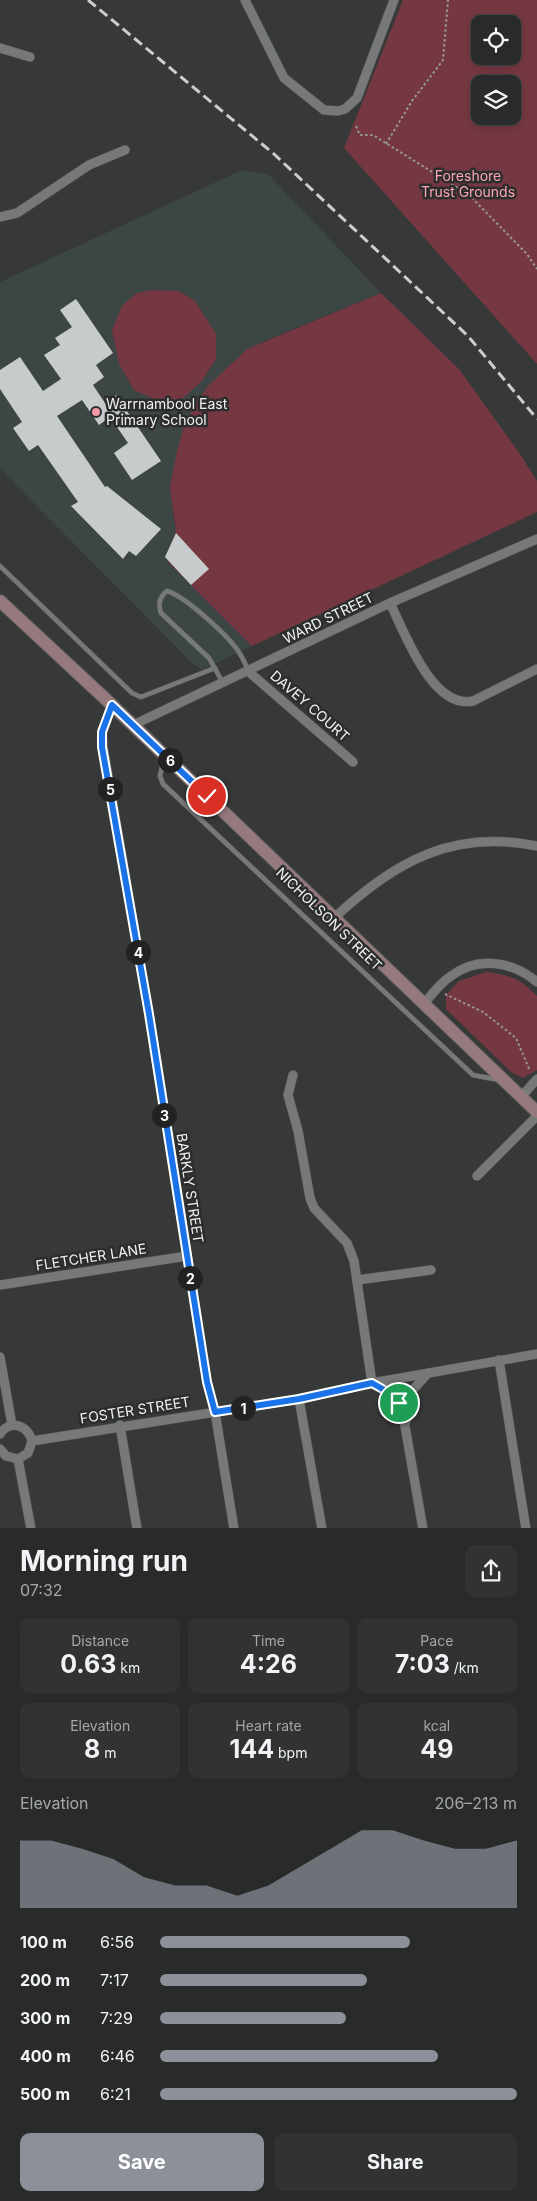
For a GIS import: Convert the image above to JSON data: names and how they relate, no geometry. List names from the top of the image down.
{
  "streets": {
    "street": [
      "WARD STREET",
      "DAVEY COURT",
      "NICHOLSON STREET",
      "BARKLY STREET",
      "FLETCHER LANE",
      "FOSTER STREET"
    ]
  },
  "crossings": [
    ["WARD STREET", "DAVEY COURT"],
    ["WARD STREET", "NICHOLSON STREET"],
    ["NICHOLSON STREET", "BARKLY STREET"],
    ["BARKLY STREET", "FLETCHER LANE"],
    ["BARKLY STREET", "FOSTER STREET"]
  ],
  "parks": ["Foreshore Trust Grounds"],
  "places": ["Warrnambool East Primary School"],
  "page": {
    "pins": [
      "6",
      "5",
      "4",
      "3",
      "2",
      "1"
    ],
    "heading": ["Morning run", "07:32"],
    "stats": [
      ["Distance", "0.63 km"],
      ["Time", "4:26"],
      ["Pace", "7:03 /km"],
      ["Elevation", "8 m"],
      ["Heart rate", "144 bpm"],
      ["kcal", "49"]
    ],
    "chart": ["Elevation", "206–213 m"],
    "list": [
      {
        "name": "100 m",
        "note": "6:56"
      },
      {
        "name": "200 m",
        "note": "7:17"
      },
      {
        "name": "300 m",
        "note": "7:29"
      },
      {
        "name": "400 m",
        "note": "6:46"
      },
      {
        "name": "500 m",
        "note": "6:21"
      }
    ],
    "buttons": ["Save", "Share"]
  }
}
